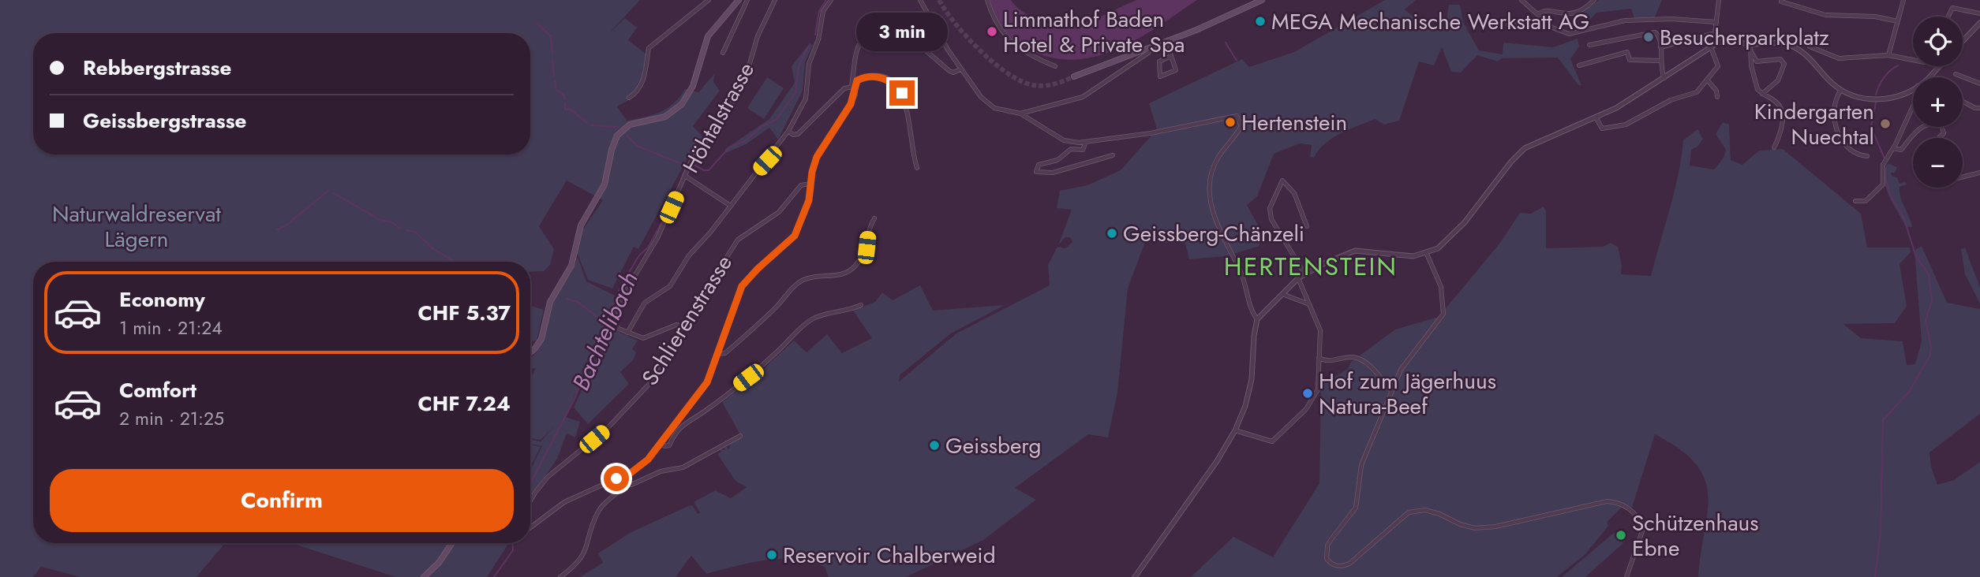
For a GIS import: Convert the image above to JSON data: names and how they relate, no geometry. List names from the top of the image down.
{
  "streets": {
    "street": ["Höhtalstrasse", "Schlierenstrasse"]
  },
  "districts": ["HERTENSTEIN"],
  "water": ["Bachtelibach"],
  "parks": ["Naturwaldreservat Lägern"],
  "places": [
    "MEGA Mechanische Werkstatt AG",
    "Limmathof Baden Hotel & Private Spa",
    "Besucherparkplatz",
    "Hertenstein",
    "Kindergarten Nuechtal",
    "Geissberg-Chänzeli",
    "Hof zum Jägerhuus Natura-Beef",
    "Geissberg",
    "Schützenhaus Ebne",
    "Reservoir Chalberweid"
  ],
  "page": {
    "bubble": "3 min",
    "map_buttons": ["+", "−"],
    "banner": ["Rebbergstrasse", "Geissbergstrasse"],
    "list": [
      {
        "name": "Economy",
        "note": "1 min · 21:24",
        "value": "CHF 5.37"
      },
      {
        "name": "Comfort",
        "note": "2 min · 21:25",
        "value": "CHF 7.24"
      }
    ],
    "buttons": "Confirm"
  }
}
